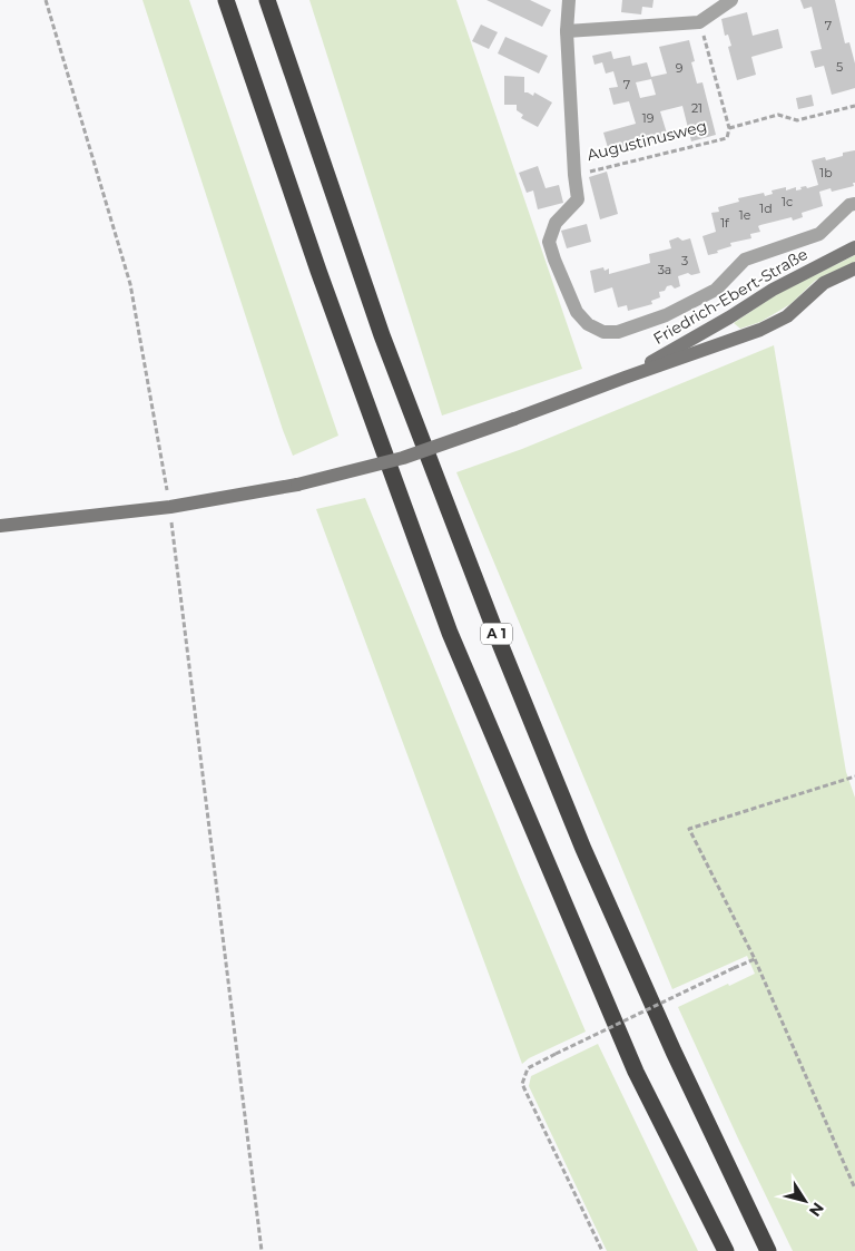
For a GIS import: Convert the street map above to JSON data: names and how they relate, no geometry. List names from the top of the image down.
{
  "streets": {
    "highway": ["A 1"],
    "main road": ["Friedrich-Ebert-Straße"],
    "street": ["Augustinusweg"]
  },
  "house_numbers": [
    "7",
    "5",
    "9",
    "7",
    "21",
    "19",
    "1b",
    "1c",
    "1d",
    "1e",
    "1f",
    "3",
    "3a"
  ],
  "north": "bottom right"
}
